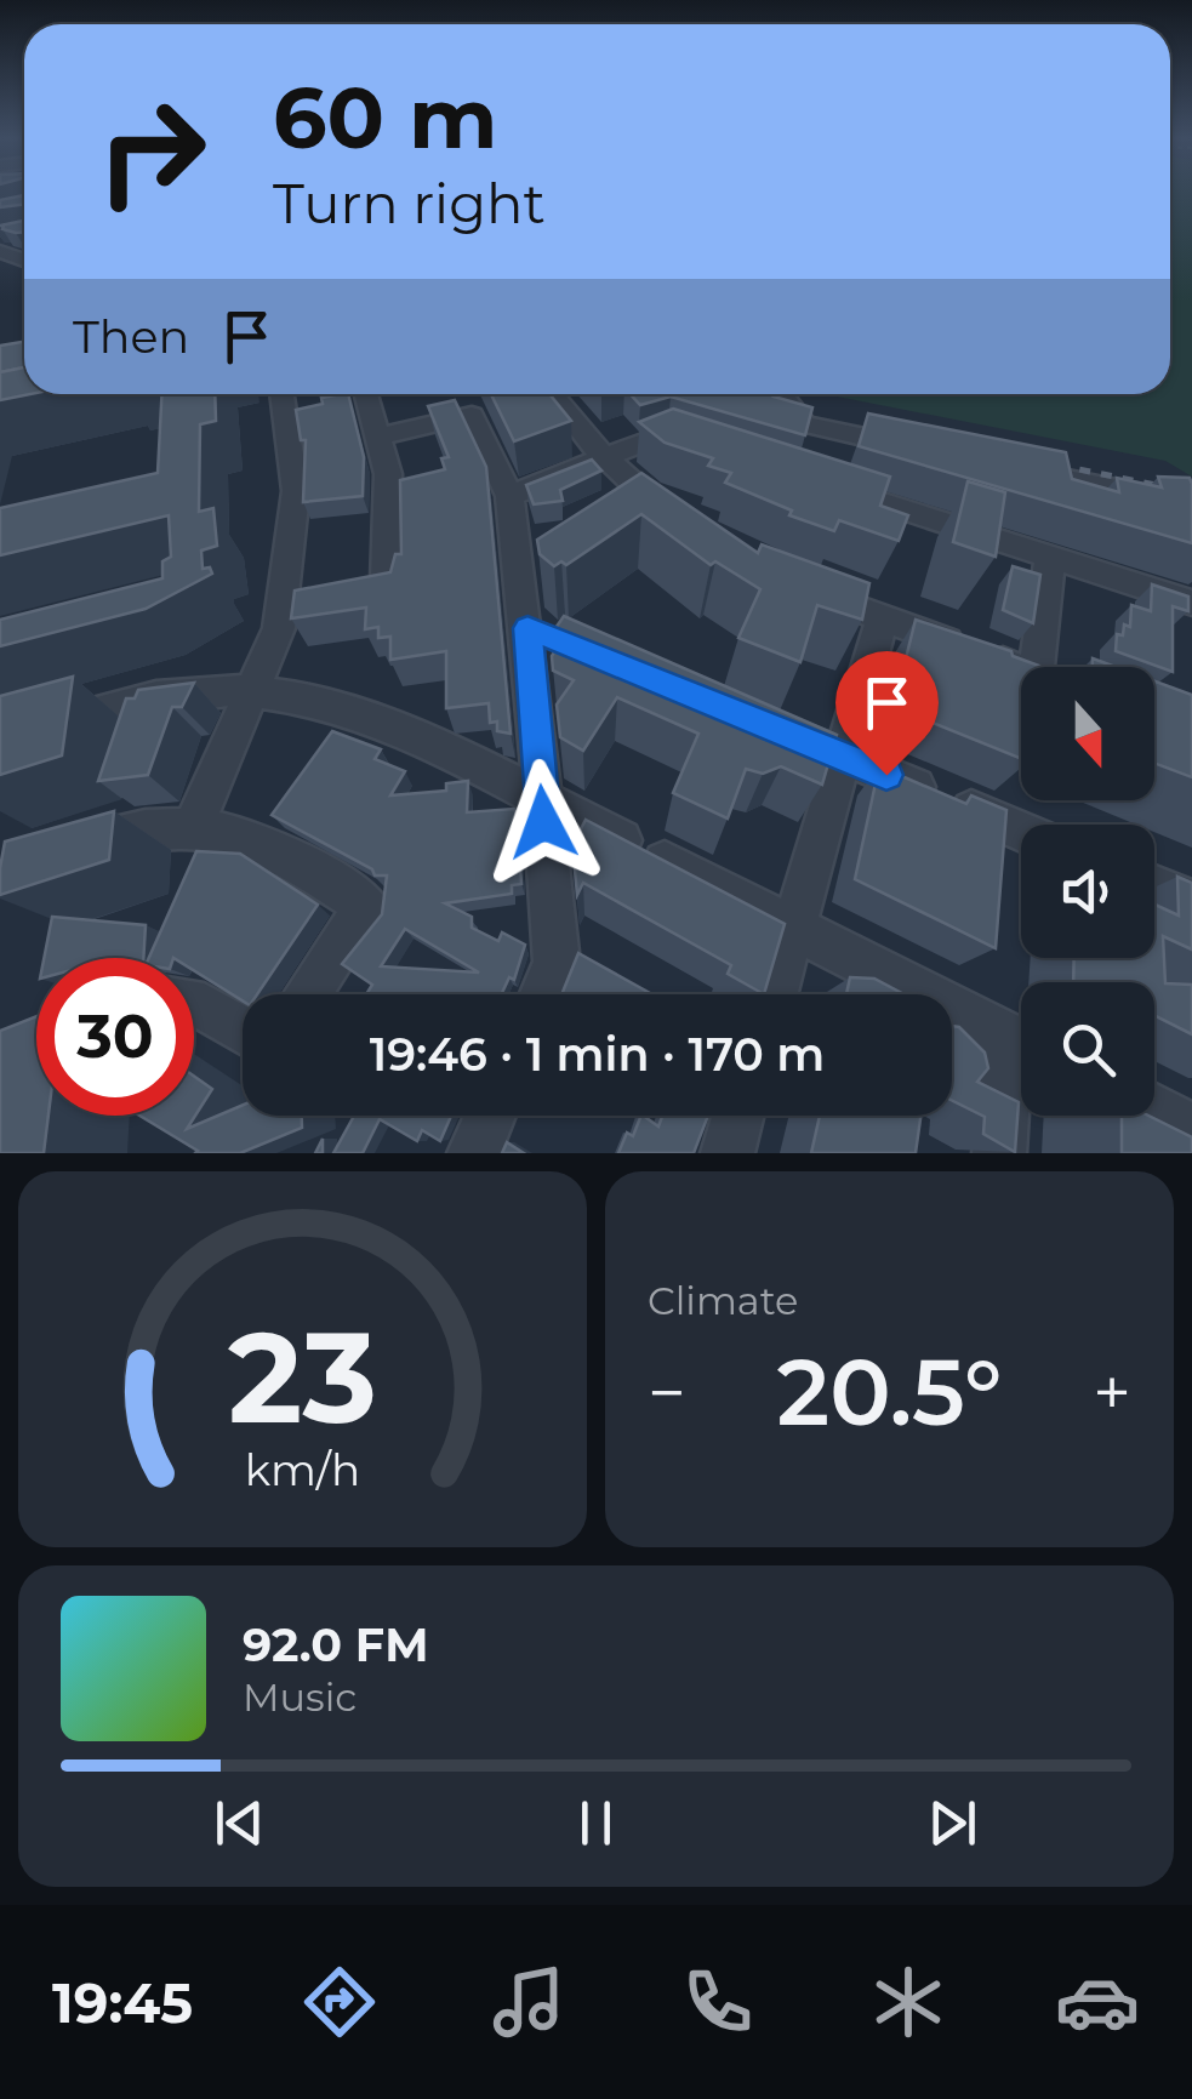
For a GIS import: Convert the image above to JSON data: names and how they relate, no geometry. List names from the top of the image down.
{
  "north": "bottom",
  "page": {
    "turn": ["60 m", "Turn right"],
    "then": "Then",
    "limit": "30",
    "trip": "19:46 · 1 min · 170 m",
    "tile": "Climate",
    "heat": ["−", "20.5°", "+"],
    "song": ["92.0 FM", "Music"],
    "tabs": "19:45",
    "gauge": ["23", "km/h"]
  }
}
